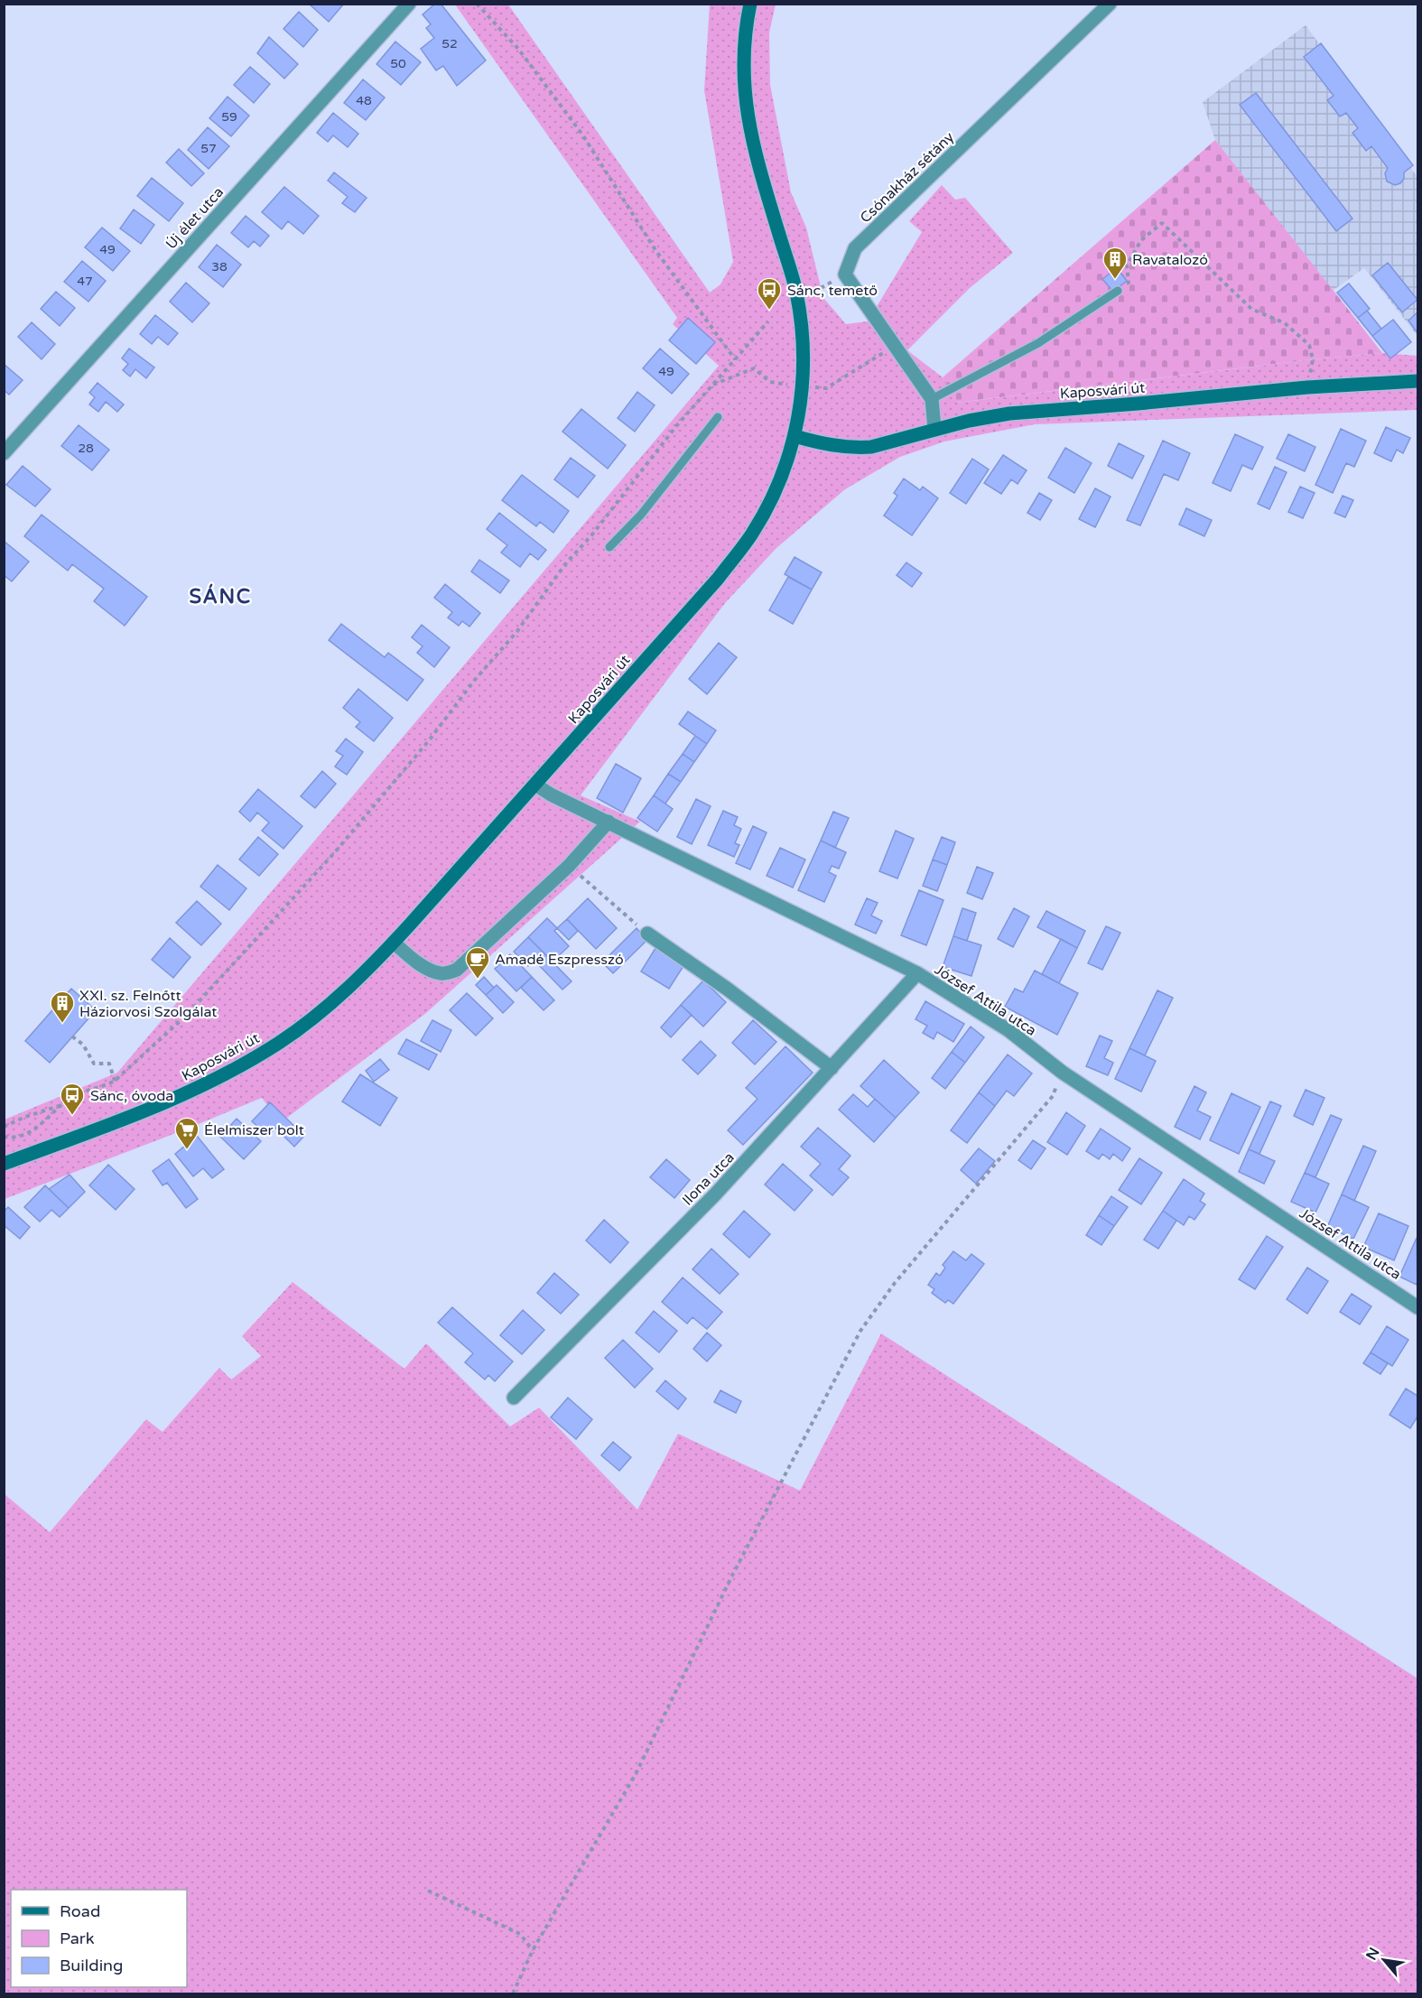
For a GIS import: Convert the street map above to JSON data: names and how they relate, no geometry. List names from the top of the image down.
{
  "streets": {
    "main road": ["Kaposvári út"],
    "street": [
      "Csónakház sétány",
      "Új élet utca",
      "József Attila utca",
      "Ilona utca"
    ]
  },
  "crossings": [
    ["Kaposvári út", "József Attila utca"],
    ["József Attila utca", "Ilona utca"]
  ],
  "districts": ["SÁNC"],
  "places": {
    "building": ["Ravatalozó", "XXI. sz. Felnőtt Háziorvosi Szolgálat"],
    "bus stop": ["Sánc, temető", "Sánc, óvoda"],
    "cafe": ["Amadé Eszpresszó"],
    "supermarket": ["Élelmiszer bolt"]
  },
  "house_numbers": [
    "52",
    "50",
    "48",
    "59",
    "57",
    "49",
    "38",
    "47",
    "49",
    "28"
  ],
  "legend": ["Road", "Park", "Building"],
  "north": "top left"
}
